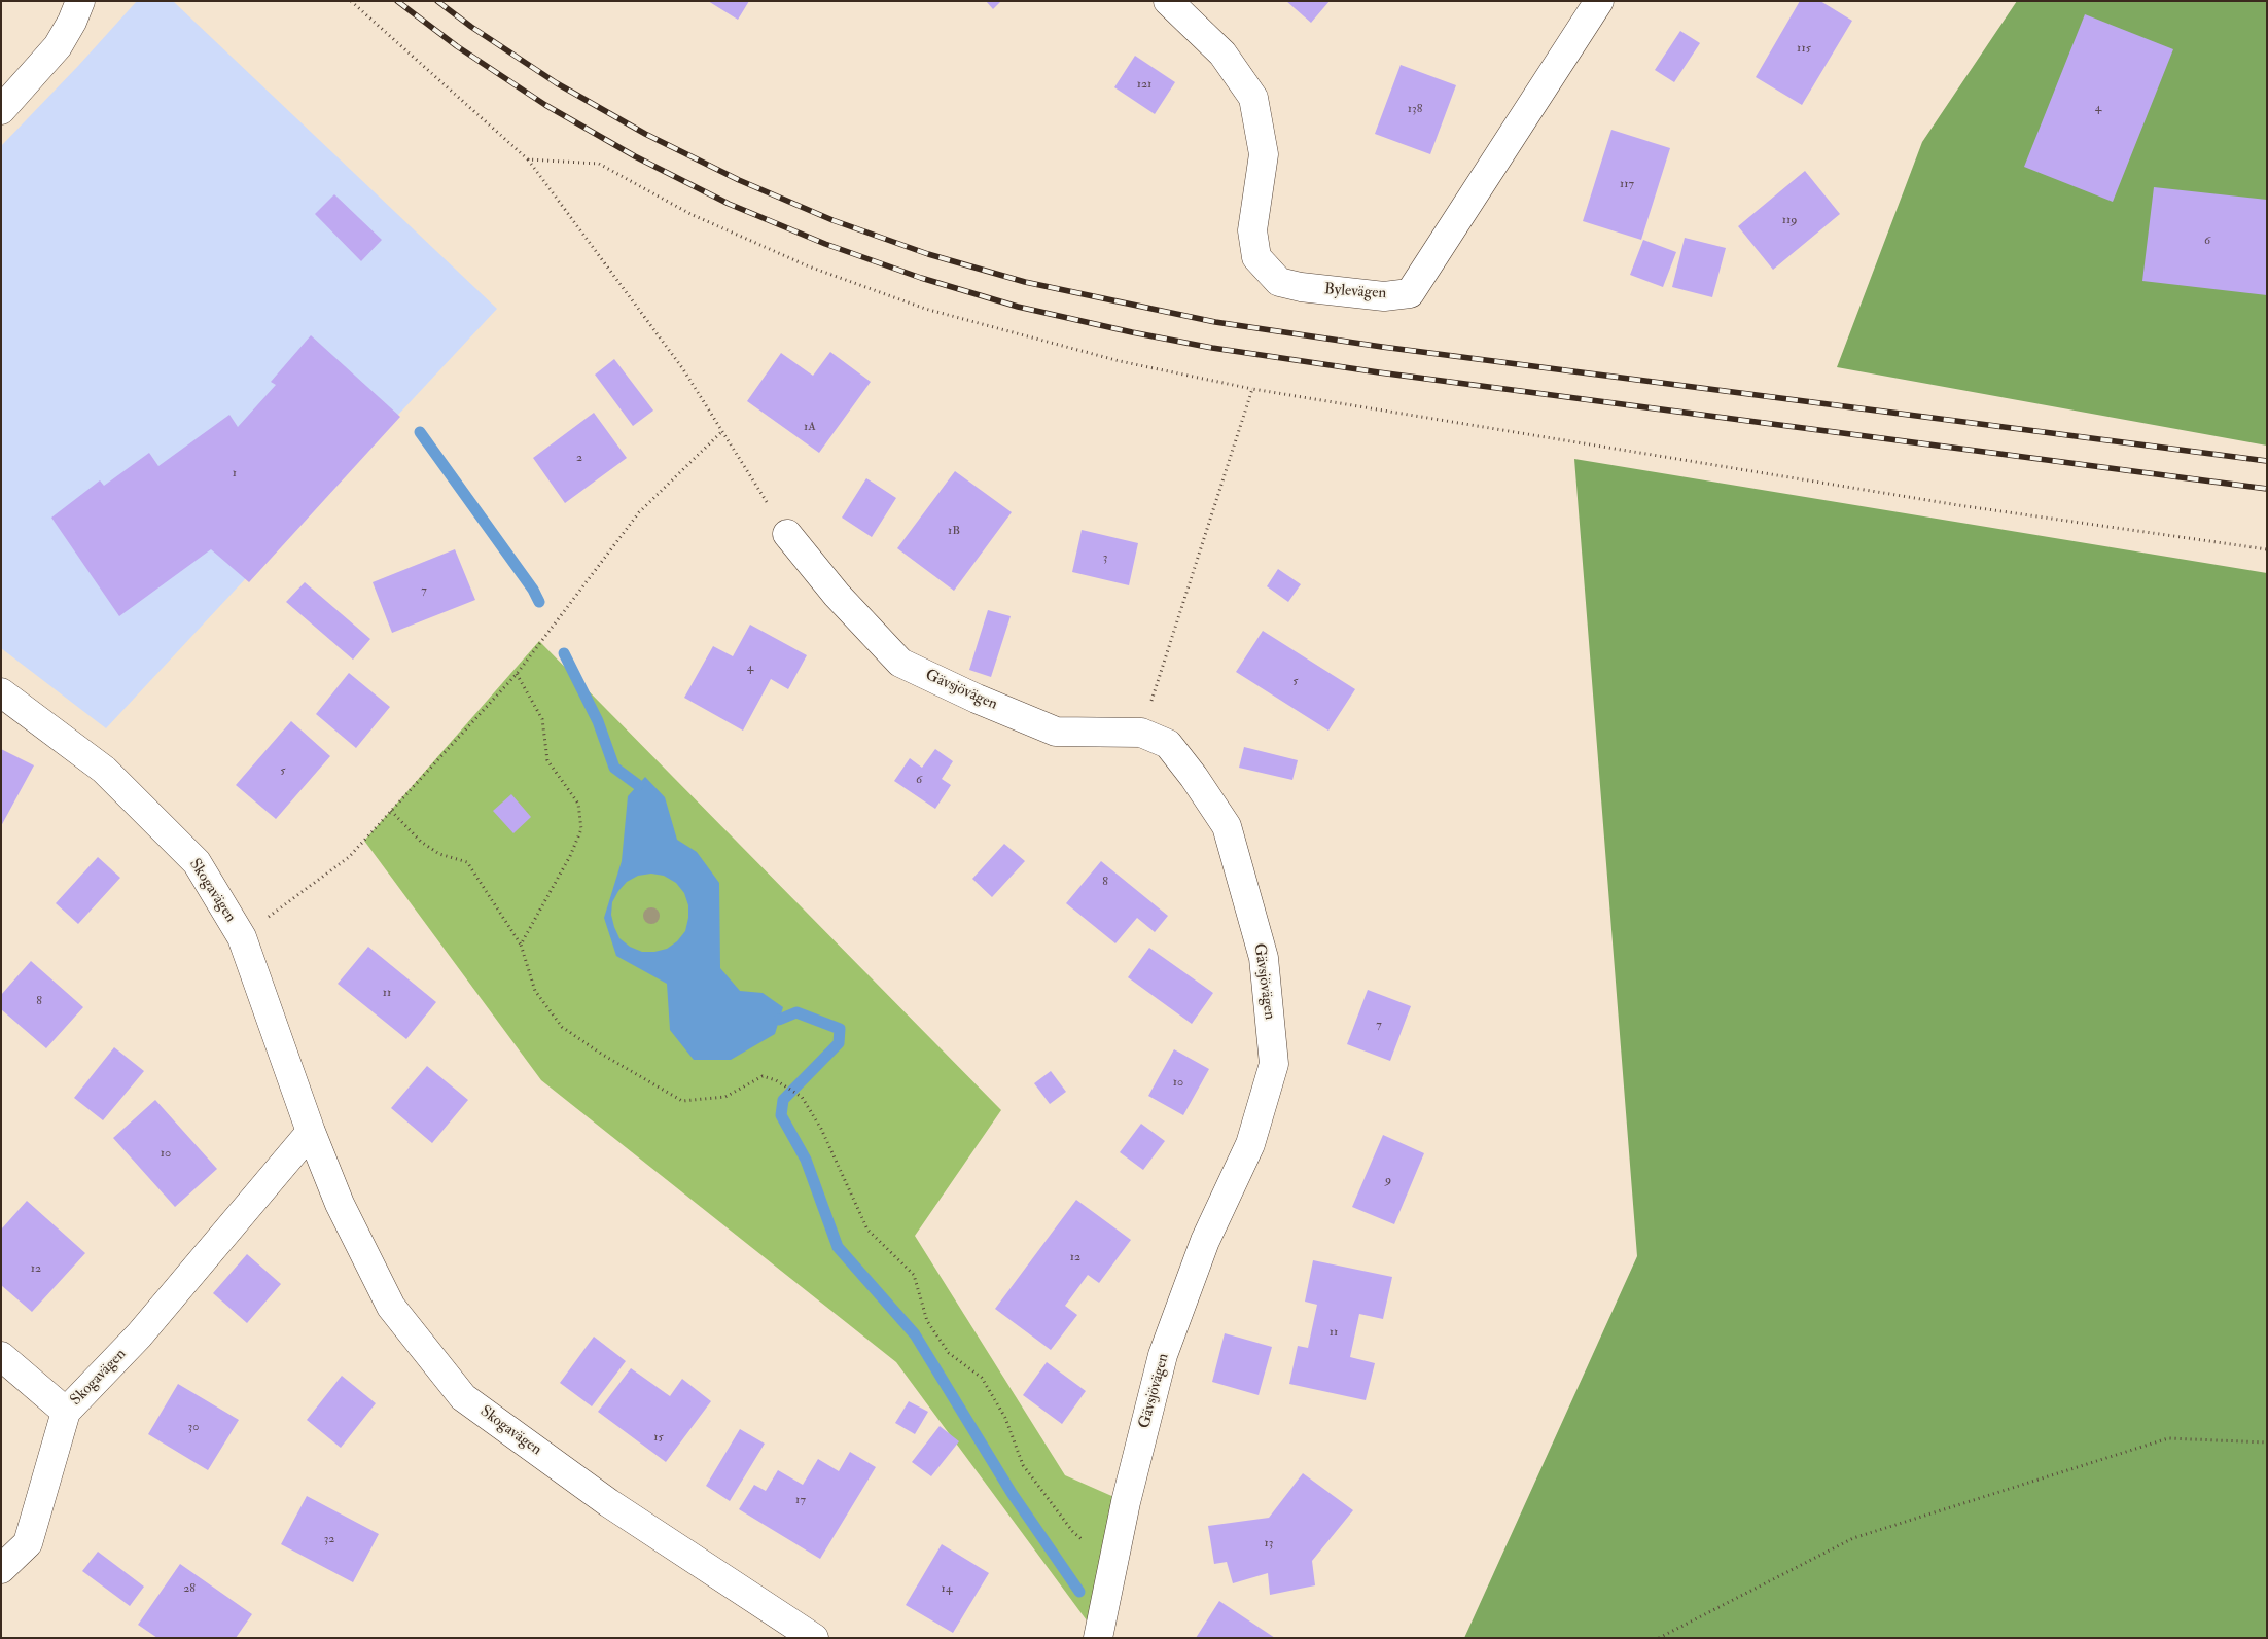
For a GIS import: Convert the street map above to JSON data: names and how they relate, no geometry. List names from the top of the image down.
{
  "streets": {
    "street": ["Bylevägen", "Gävsjövägen", "Skogavägen"]
  },
  "house_numbers": [
    "115",
    "121",
    "4",
    "138",
    "117",
    "119",
    "6",
    "1A",
    "2",
    "1",
    "1B",
    "3",
    "7",
    "4",
    "5",
    "5",
    "6",
    "8",
    "11",
    "8",
    "7",
    "10",
    "10",
    "9",
    "12",
    "12",
    "11",
    "30",
    "15",
    "17",
    "32",
    "13",
    "28",
    "14"
  ]
}
